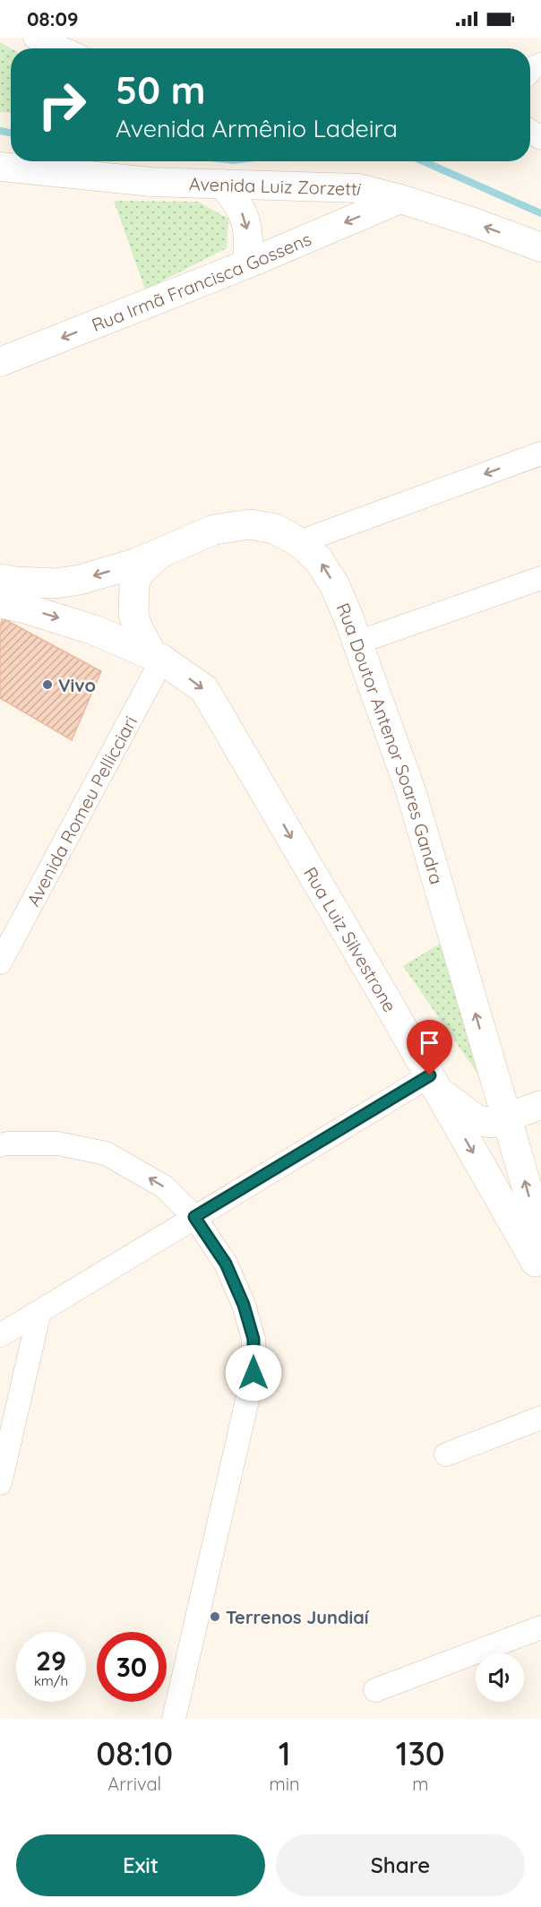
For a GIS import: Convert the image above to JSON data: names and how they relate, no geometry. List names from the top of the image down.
{
  "streets": {
    "main road": ["Rua Doutor Antenor Soares Gandra", "Rua Luiz Silvestrone"],
    "street": ["Avenida Luiz Zorzetti", "Rua Irmã Francisca Gossens", "Avenida Romeu Pellicciari"]
  },
  "crossings": [
    ["Avenida Luiz Zorzetti", "Rua Irmã Francisca Gossens"],
    ["Avenida Romeu Pellicciari", "Rua Luiz Silvestrone"]
  ],
  "one_way": ["Rua Irmã Francisca Gossens", "Rua Doutor Antenor Soares Gandra", "Rua Luiz Silvestrone"],
  "places": ["Vivo", "Terrenos Jundiaí"],
  "page": {
    "status": "08:09",
    "turn": ["50 m", "Avenida Armênio Ladeira"],
    "speed": "29 km/h",
    "limit": "30",
    "eta": [
      "08:10",
      "Arrival",
      "1",
      "min",
      "130",
      "m"
    ],
    "buttons": ["Exit", "Share"]
  }
}
